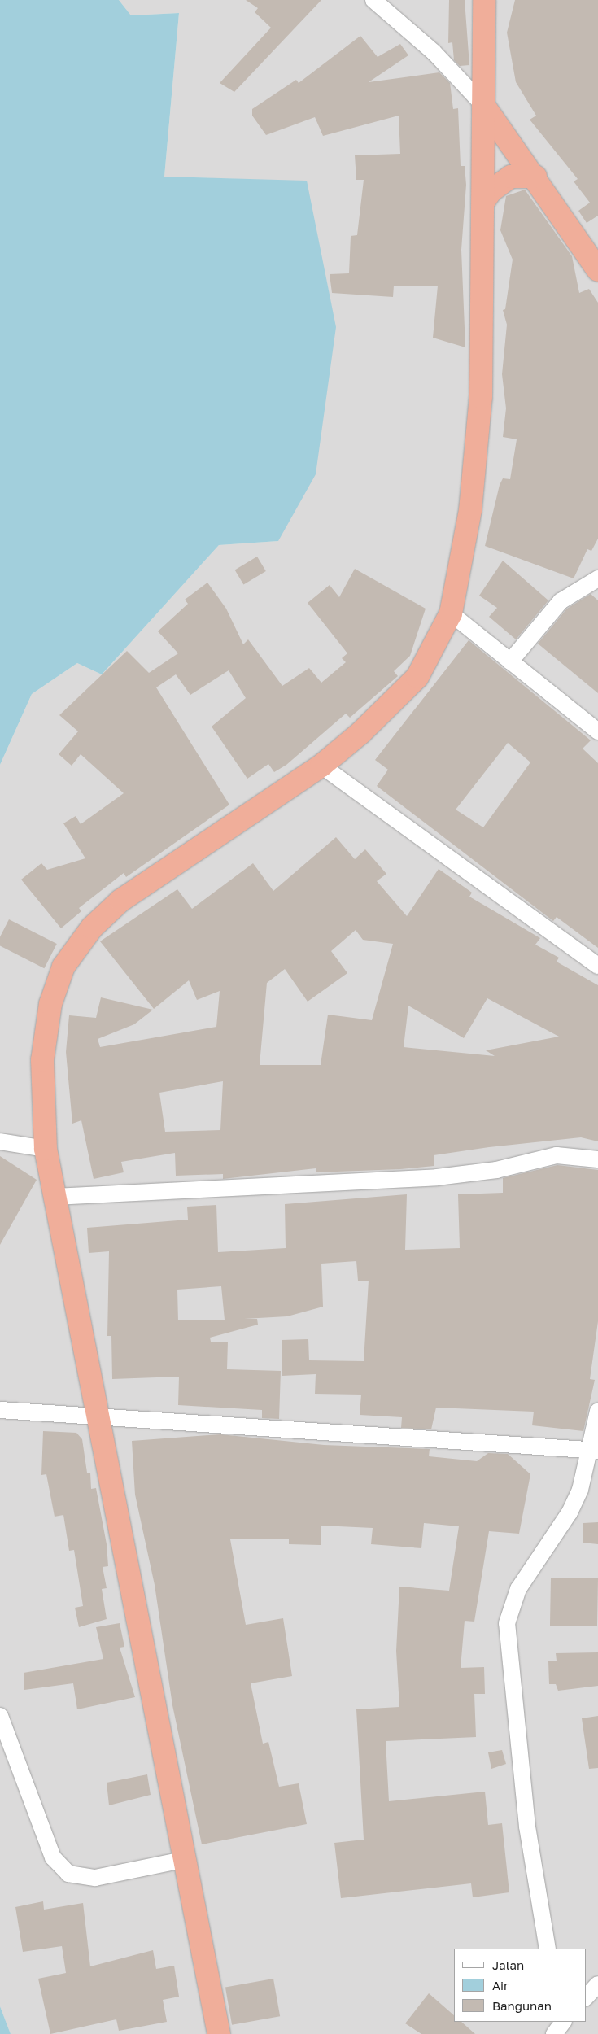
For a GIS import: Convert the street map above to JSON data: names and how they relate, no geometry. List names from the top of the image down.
{
  "legend": ["Jalan", "Air", "Bangunan"]
}
